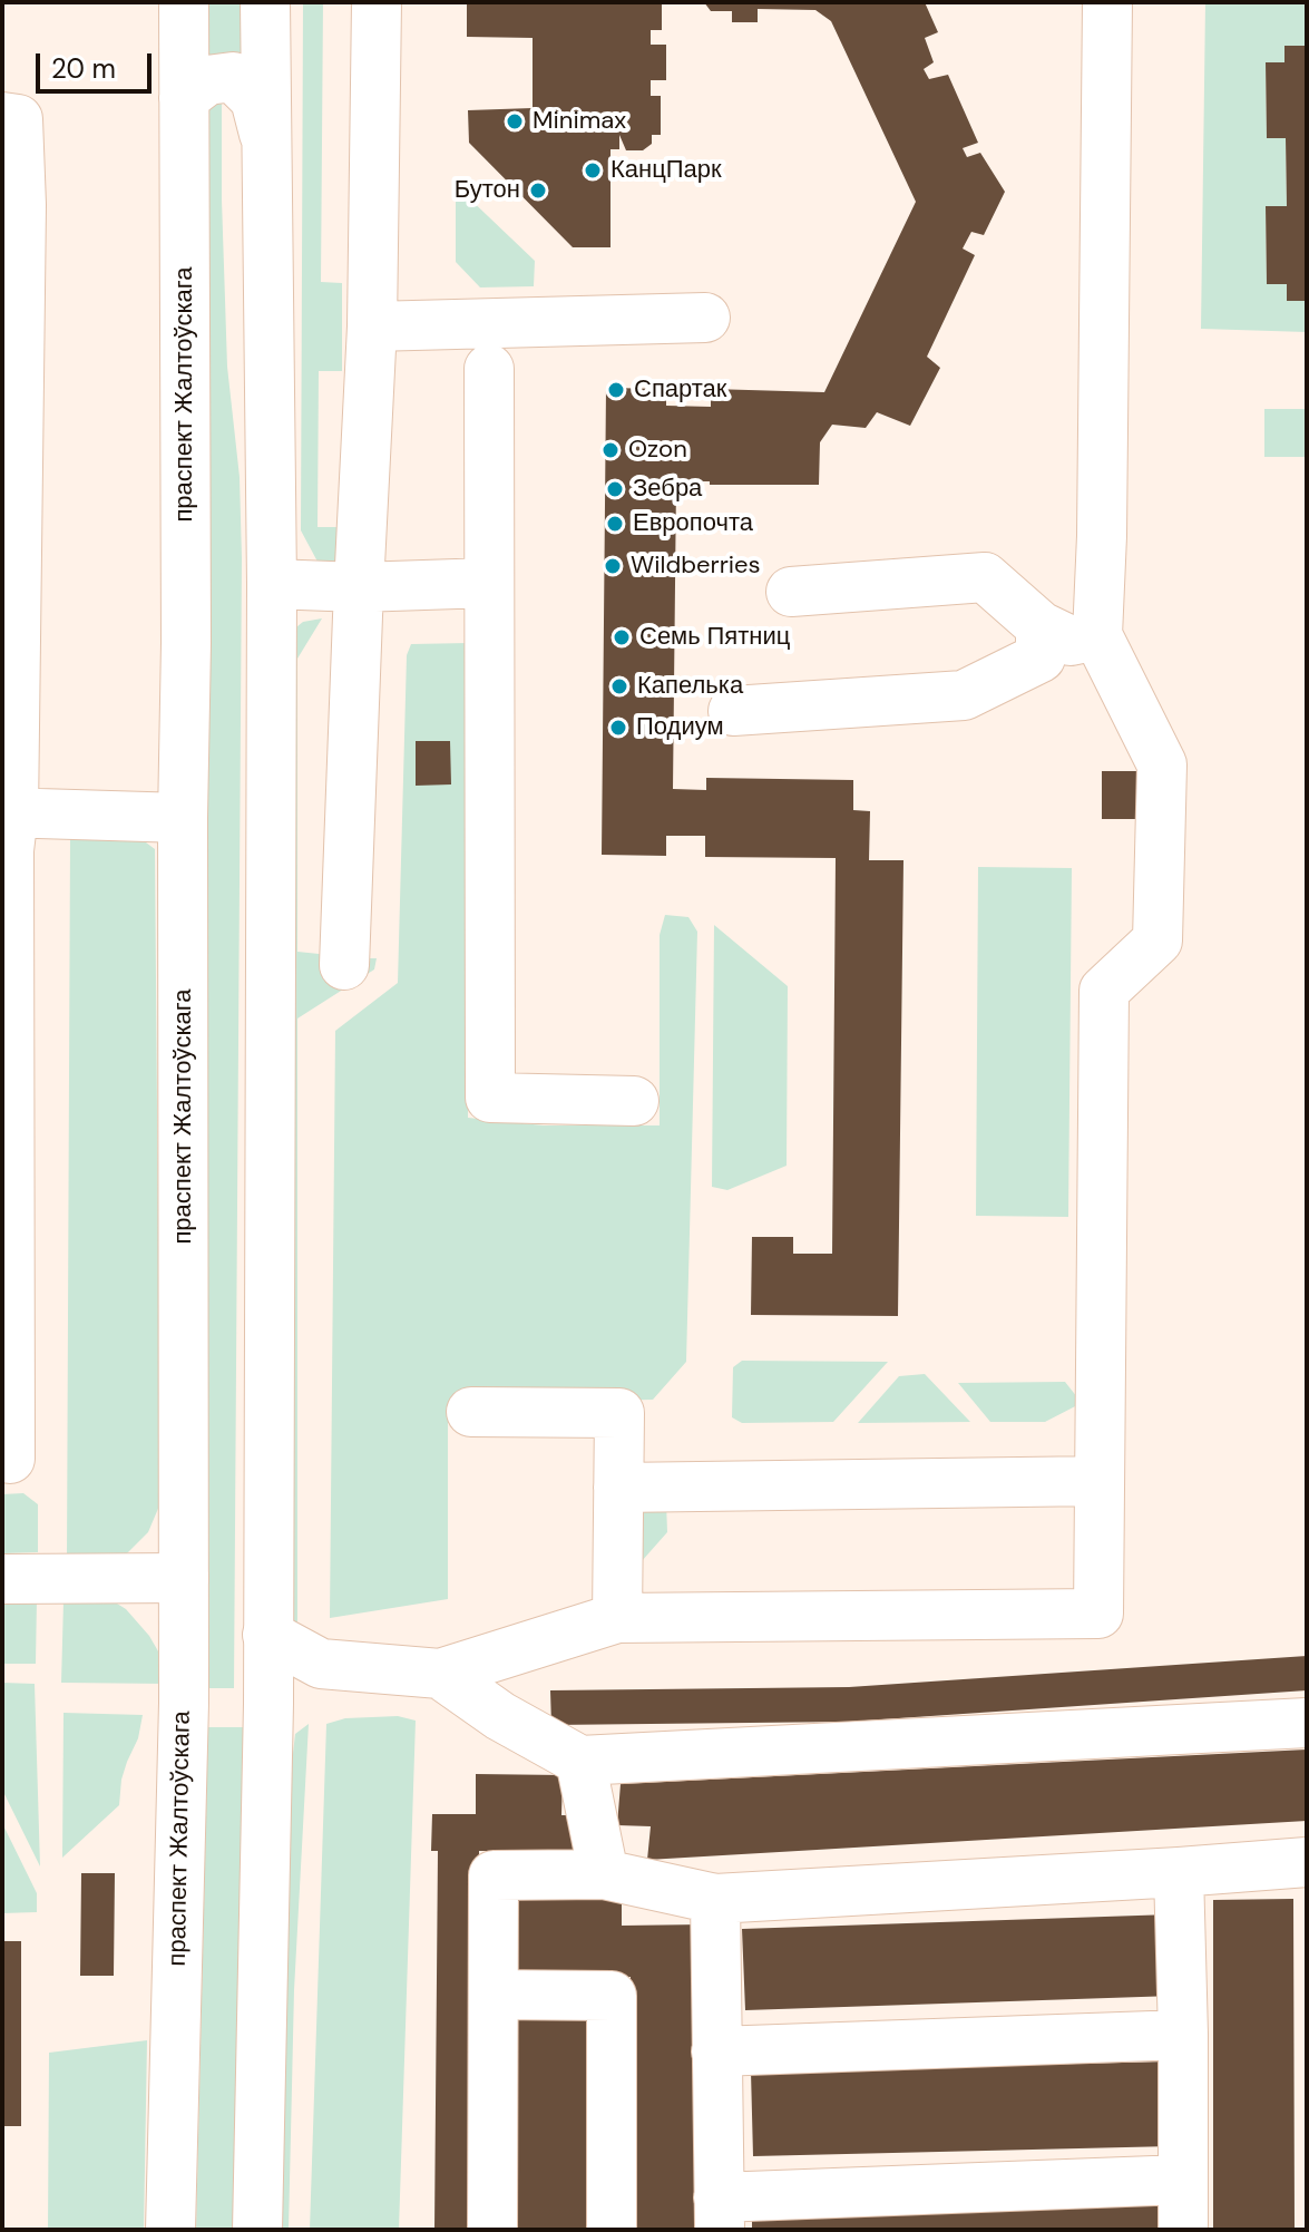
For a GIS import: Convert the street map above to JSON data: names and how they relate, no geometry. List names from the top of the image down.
{
  "streets": {
    "main road": ["праспект Жалтоўскага"]
  },
  "places": [
    "Minimax",
    "КанцПарк",
    "Бутон",
    "Спартак",
    "Ozon",
    "Зебра",
    "Европочта",
    "Wildberries",
    "Семь Пятниц",
    "Капелька",
    "Подиум"
  ],
  "scale_bar": "20 m"
}
